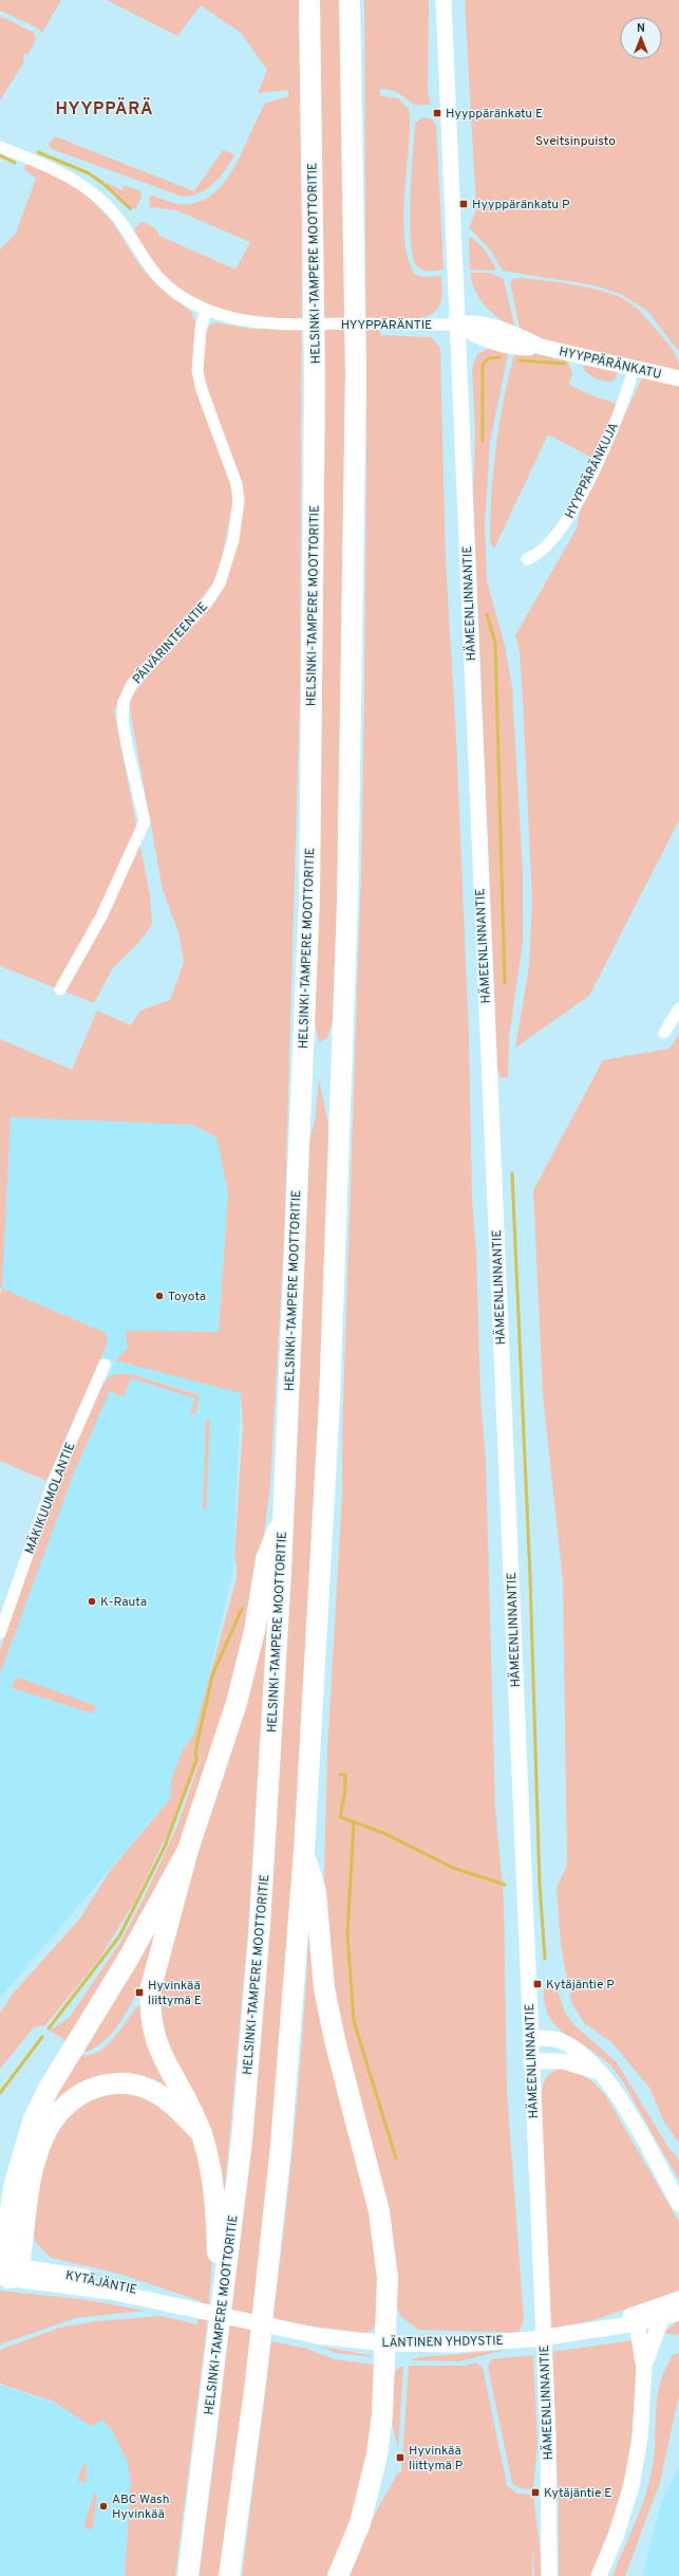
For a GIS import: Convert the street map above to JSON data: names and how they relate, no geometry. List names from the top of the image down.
{
  "streets": {
    "highway": ["HELSINKI-TAMPERE MOOTTORITIE"],
    "main road": [
      "HYYPPÄRÄNKATU",
      "HÄMEENLINNANTIE",
      "KYTÄJÄNTIE",
      "LÄNTINEN YHDYSTIE"
    ],
    "street": [
      "HYYPPÄRÄNTIE",
      "HYYPPÄRÄNKUJA",
      "PÄIVÄRINTEENTIE",
      "MÄKIKUUMOLANTIE"
    ]
  },
  "crossings": [
    ["HYYPPÄRÄNTIE", "HYYPPÄRÄNKATU"],
    ["HYYPPÄRÄNTIE", "HÄMEENLINNANTIE"],
    ["HYYPPÄRÄNTIE", "PÄIVÄRINTEENTIE"],
    ["HYYPPÄRÄNKATU", "HYYPPÄRÄNKUJA"],
    ["HYYPPÄRÄNKATU", "HÄMEENLINNANTIE"],
    ["KYTÄJÄNTIE", "LÄNTINEN YHDYSTIE"]
  ],
  "districts": ["HYYPPÄRÄ"],
  "parks": ["Sveitsinpuisto"],
  "places": {
    "transit": [
      "Hyyppäränkatu E",
      "Hyyppäränkatu P",
      "Kytäjäntie P",
      "Hyvinkää liittymä E",
      "Hyvinkää liittymä P",
      "Kytäjäntie E"
    ],
    "other": ["Toyota", "K-Rauta", "ABC Wash Hyvinkää"]
  },
  "north": "top"
}
